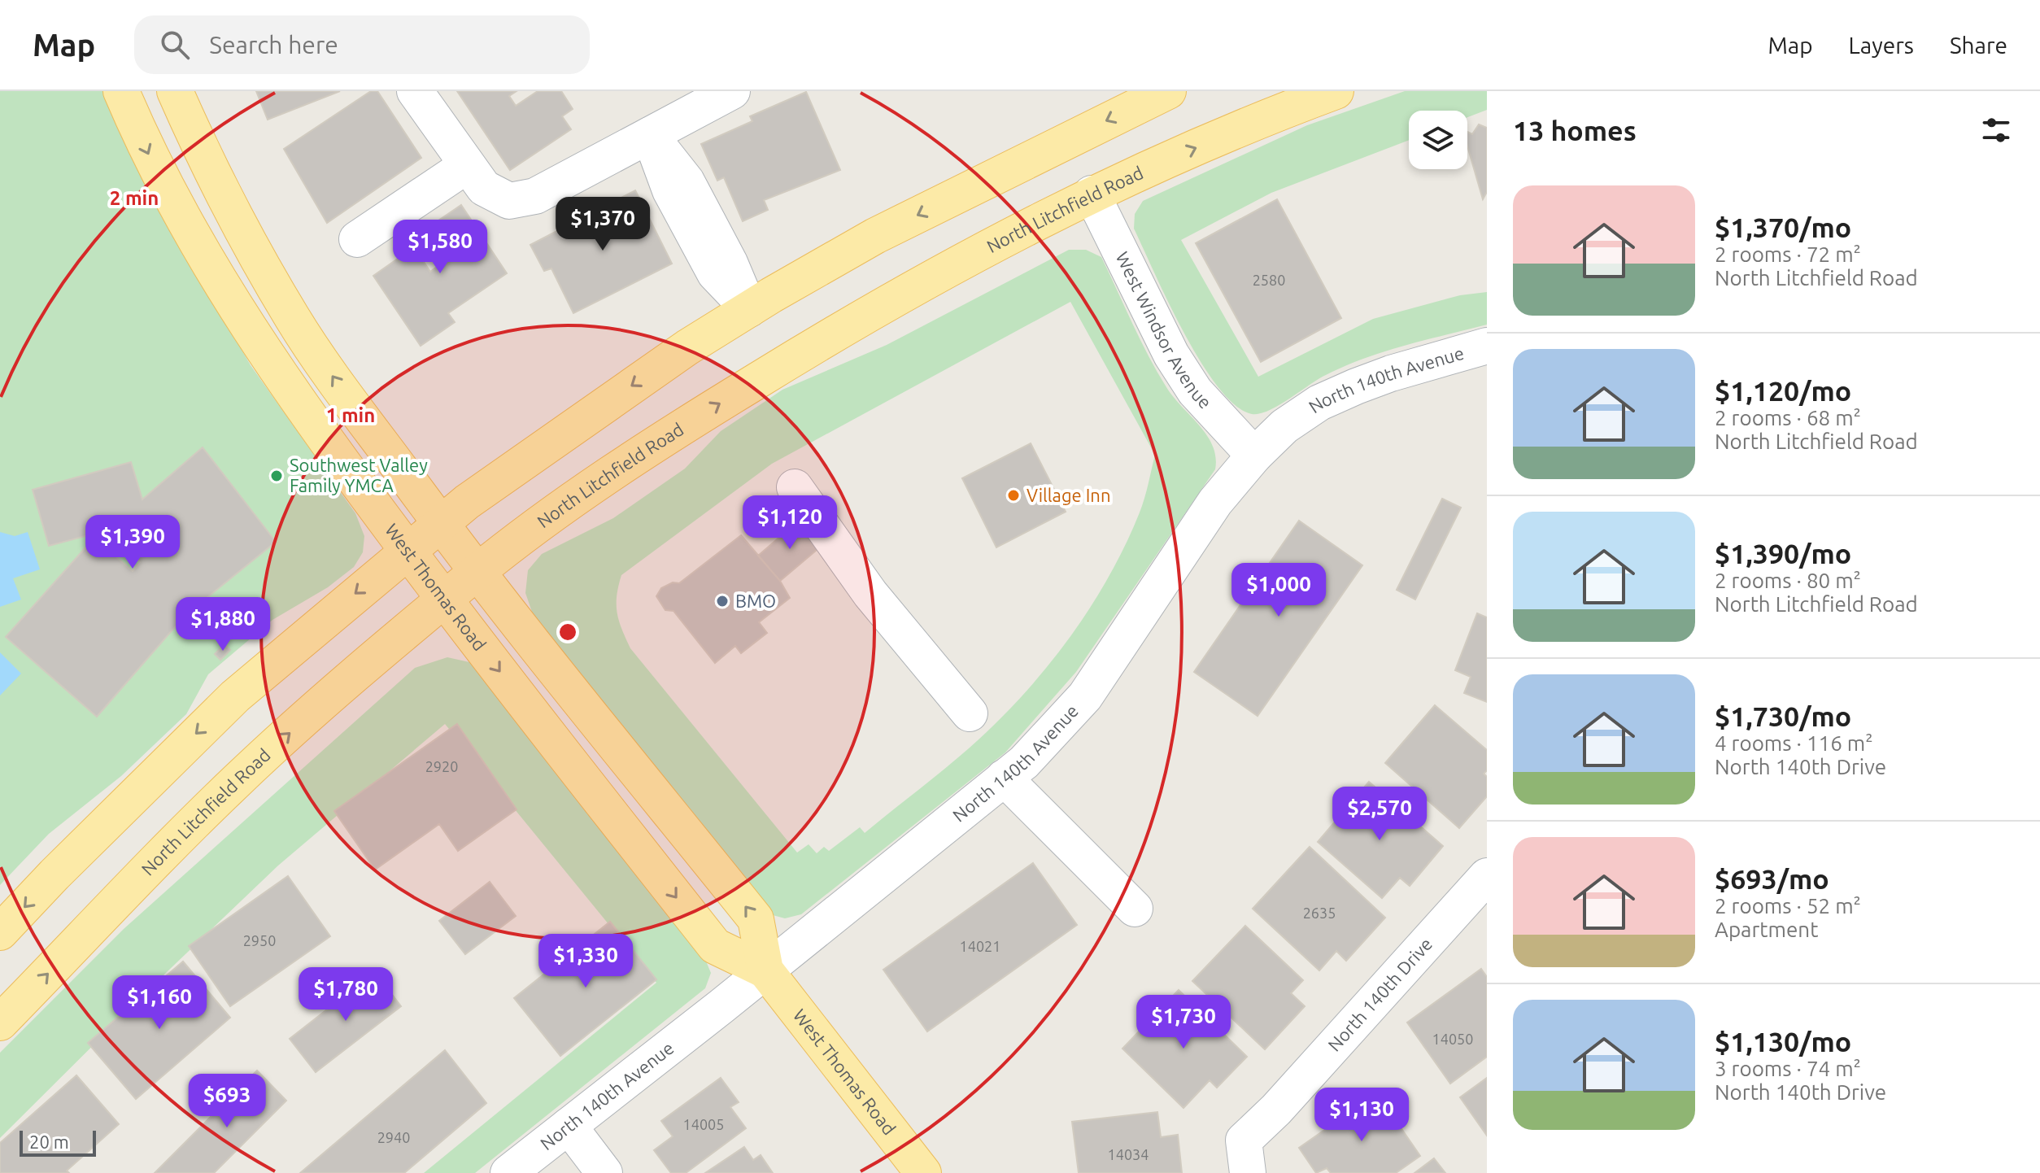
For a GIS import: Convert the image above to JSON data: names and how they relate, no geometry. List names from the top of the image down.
{
  "streets": {
    "main road": ["North Litchfield Road", "West Thomas Road"],
    "street": ["West Windsor Avenue", "North 140th Avenue", "North 140th Drive"]
  },
  "crossings": [
    ["North Litchfield Road", "West Windsor Avenue"],
    ["North Litchfield Road", "West Thomas Road"],
    ["West Windsor Avenue", "North 140th Avenue"],
    ["North 140th Avenue", "West Thomas Road"]
  ],
  "places": ["Southwest Valley Family YMCA", "Village Inn", "BMO"],
  "house_numbers": [
    "2580",
    "2920",
    "2635",
    "2950",
    "14021",
    "14050",
    "14005",
    "2940",
    "14034"
  ],
  "scale_bar": "20 m",
  "page": {
    "header": "Map",
    "search": "Search here",
    "nav": ["Map", "Layers", "Share"],
    "heading": "13 homes",
    "list": [
      {
        "name": "$1,370/mo",
        "note": "2 rooms · 72 m² · North Litchfield Road"
      },
      {
        "name": "$1,120/mo",
        "note": "2 rooms · 68 m² · North Litchfield Road"
      },
      {
        "name": "$1,390/mo",
        "note": "2 rooms · 80 m² · North Litchfield Road"
      },
      {
        "name": "$1,730/mo",
        "note": "4 rooms · 116 m² · North 140th Drive"
      },
      {
        "name": "$693/mo",
        "note": "2 rooms · 52 m² · Apartment"
      },
      {
        "name": "$1,130/mo",
        "note": "3 rooms · 74 m² · North 140th Drive"
      }
    ],
    "price": [
      "$1,370",
      "$1,580",
      "$1,120",
      "$1,390",
      "$1,000",
      "$1,880",
      "$2,570",
      "$1,330",
      "$1,780",
      "$1,160",
      "$1,730",
      "$693",
      "$1,130"
    ],
    "scale": "20 m"
  },
  "rings": ["2 min", "1 min"]
}
